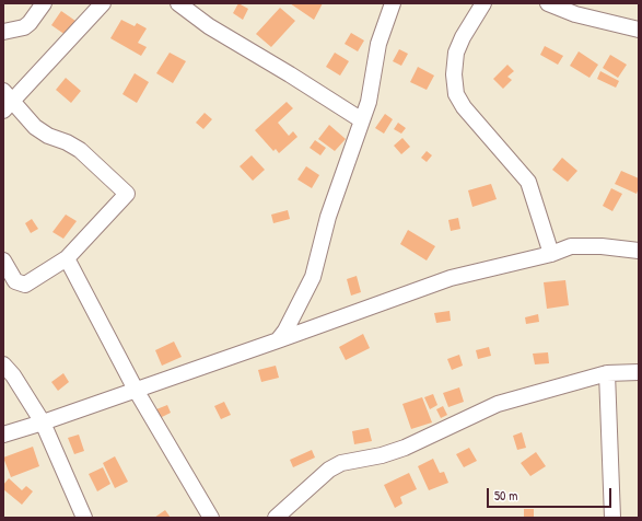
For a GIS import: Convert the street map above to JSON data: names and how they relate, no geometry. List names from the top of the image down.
{
  "scale_bar": "50 m"
}
